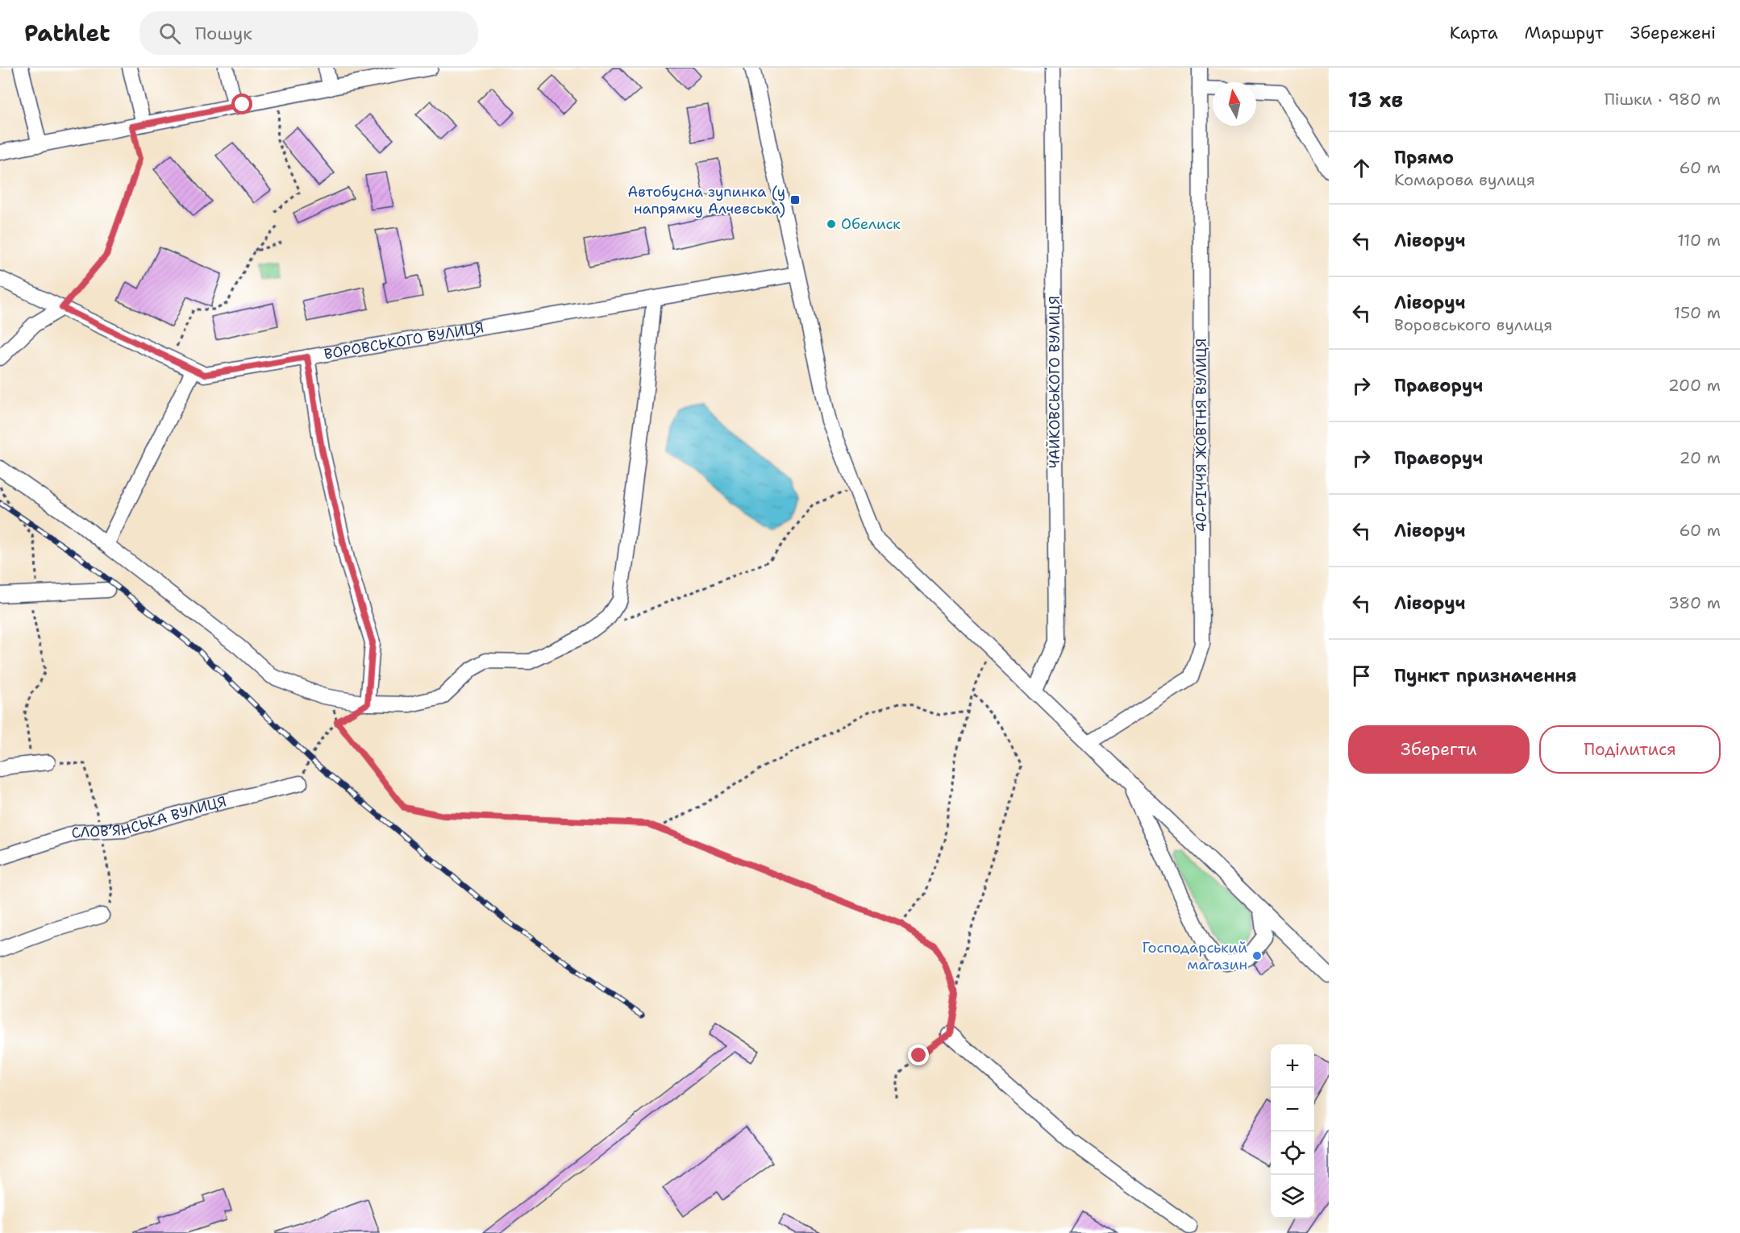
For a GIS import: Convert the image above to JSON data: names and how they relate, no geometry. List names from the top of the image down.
{
  "streets": {
    "street": [
      "ВОРОВСЬКОГО ВУЛИЦЯ",
      "ЧАЙКОВСЬКОГО ВУЛИЦЯ",
      "40-РІЧЧЯ ЖОВТНЯ ВУЛИЦЯ",
      "СЛОВ’ЯНСЬКА ВУЛИЦЯ"
    ]
  },
  "places": {
    "transit": ["Автобусна зупинка (у напрямку Алчевська)"],
    "other": ["Обелиск", "Господарський магазин"]
  },
  "north": "top",
  "page": {
    "header": "Pathlet",
    "search": "Пошук",
    "nav": ["Карта", "Маршрут", "Збережені"],
    "heading": ["13 хв", "Пішки · 980 m"],
    "list": [
      ["Прямо", "Комарова вулиця", "60 m"],
      ["Ліворуч", "110 m"],
      ["Ліворуч", "Воровського вулиця", "150 m"],
      ["Праворуч", "200 m"],
      ["Праворуч", "20 m"],
      ["Ліворуч", "60 m"],
      ["Ліворуч", "380 m"],
      "Пункт призначення"
    ],
    "buttons": ["Зберегти", "Поділитися"],
    "map_buttons": ["+", "−"]
  }
}
